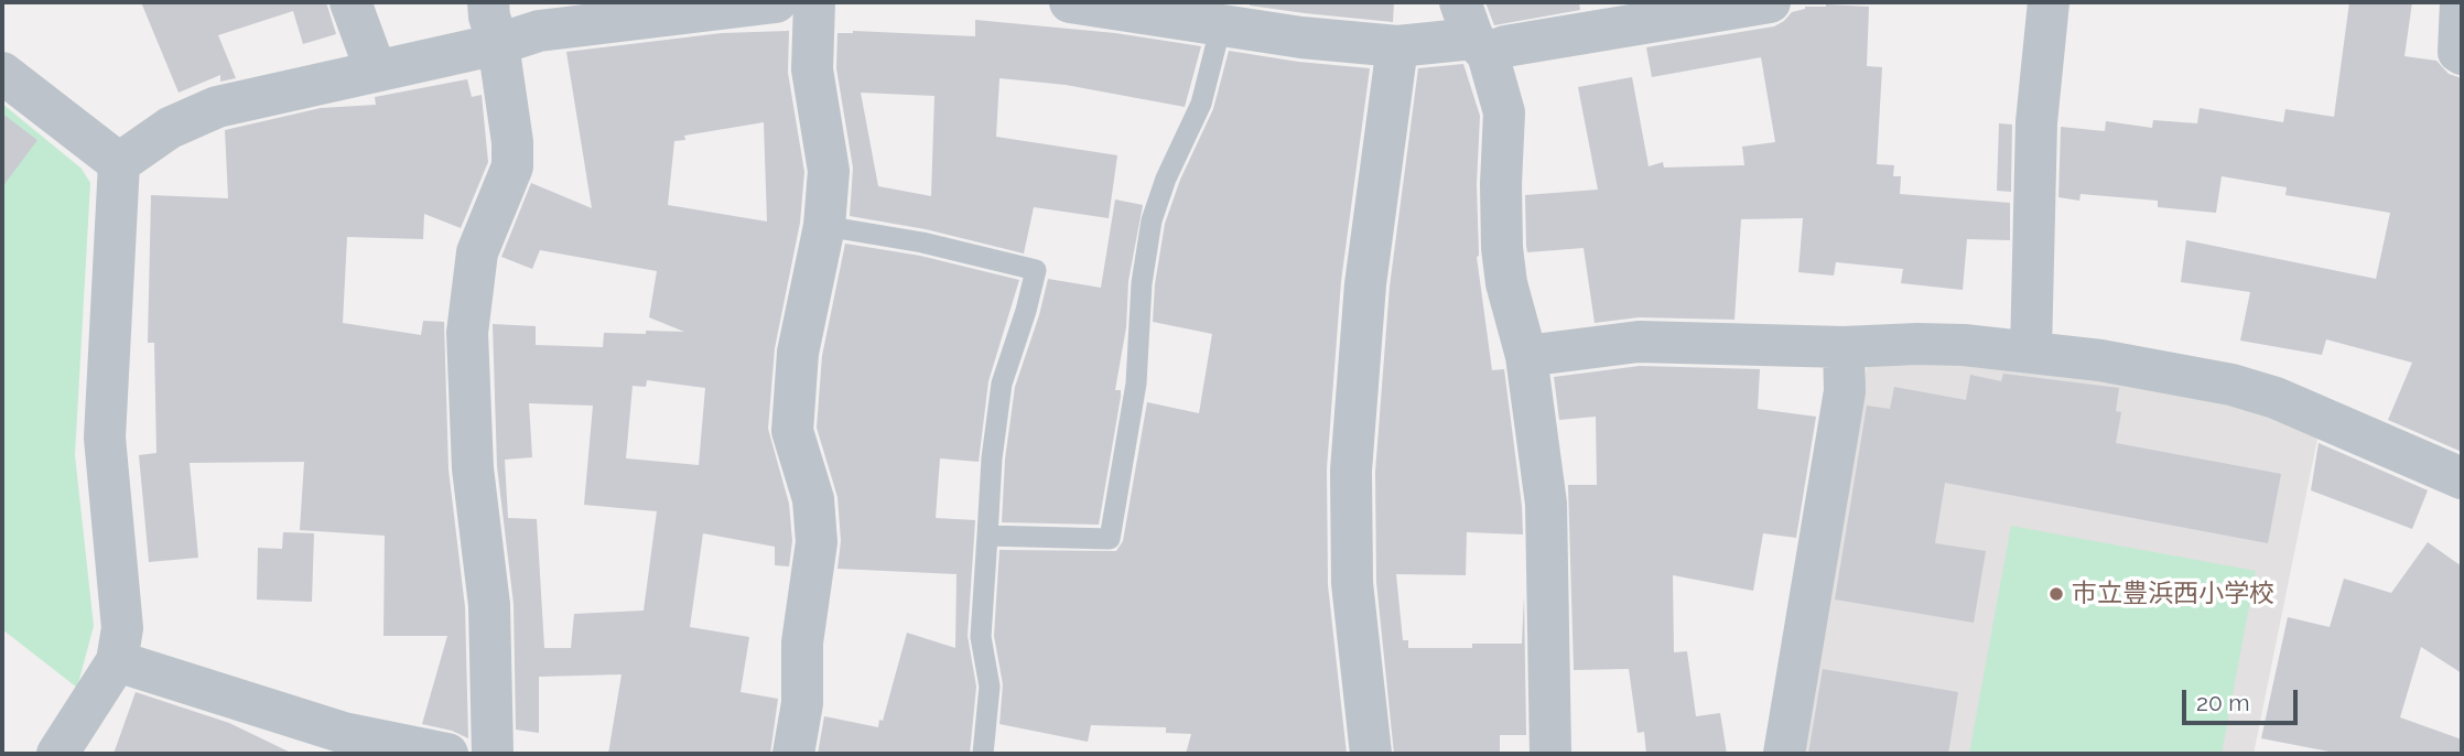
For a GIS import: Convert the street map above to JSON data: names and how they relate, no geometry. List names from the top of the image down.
{
  "places": ["市立豊浜西小学校"],
  "scale_bar": "20 m"
}
